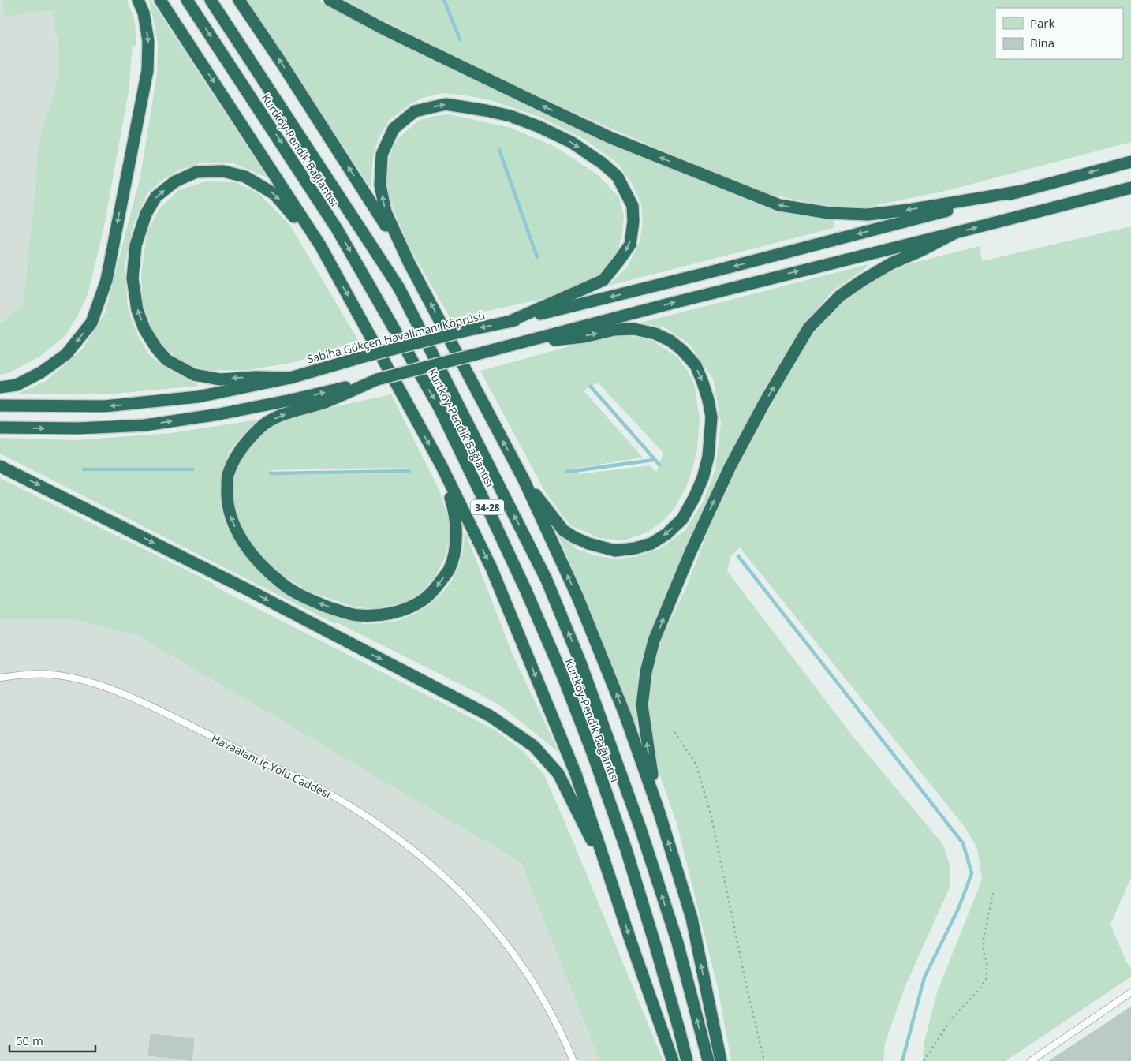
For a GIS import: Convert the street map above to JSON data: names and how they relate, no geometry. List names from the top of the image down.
{
  "streets": {
    "highway": ["Kurtköy-Pendik Bağlantısı", "Sabiha Gökçen Havalimanı Köprüsü", "34-28"],
    "lane": ["Havaalanı İç Yolu Caddesi"]
  },
  "legend": ["Park", "Bina"],
  "scale_bar": "50 m"
}
